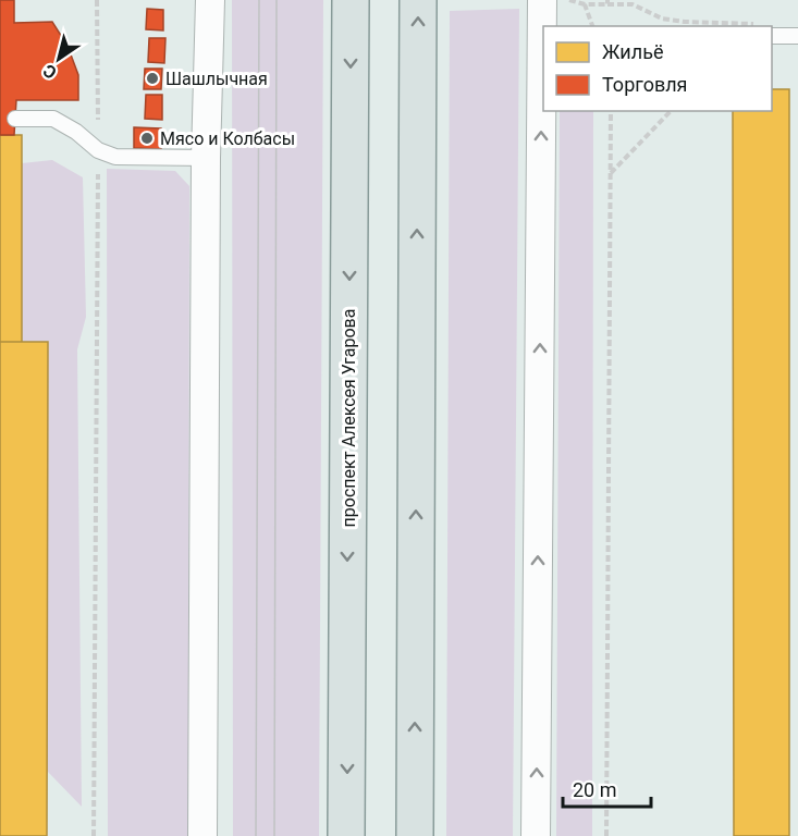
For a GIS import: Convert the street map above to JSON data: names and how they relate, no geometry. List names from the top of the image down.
{
  "streets": {
    "main road": ["проспект Алексея Угарова"]
  },
  "places": ["Шашлычная", "Мясо и Колбасы"],
  "legend": ["Жильё", "Торговля"],
  "scale_bar": "20 m",
  "north": "bottom left"
}
